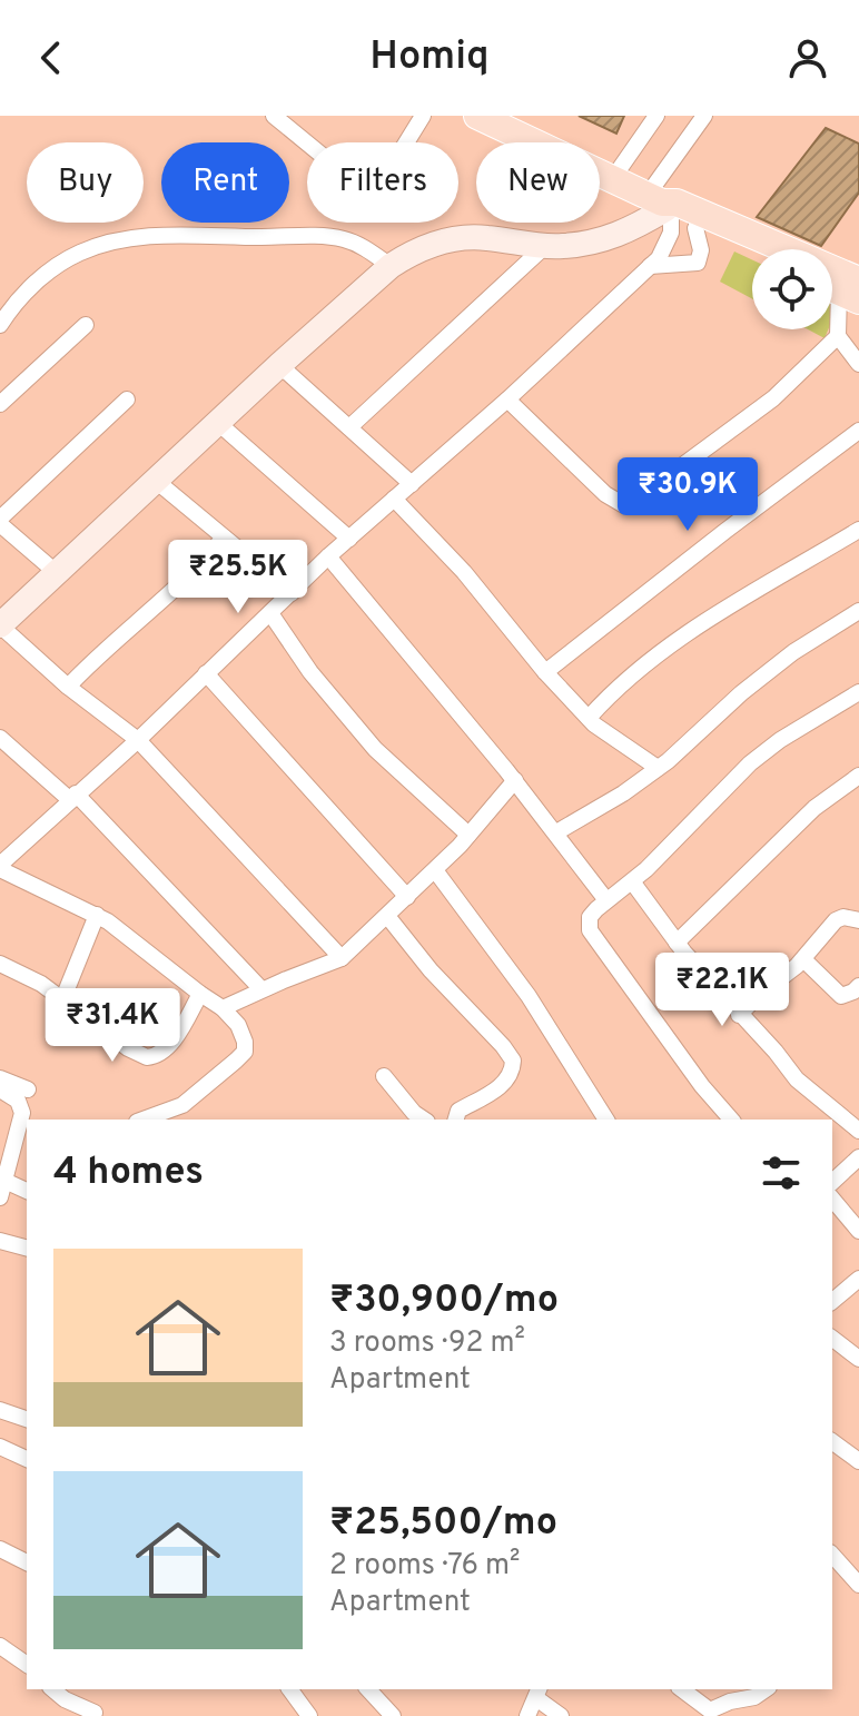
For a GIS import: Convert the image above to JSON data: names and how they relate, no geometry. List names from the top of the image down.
{
  "page": {
    "header": "Homiq",
    "chip": [
      "Buy",
      "Rent",
      "Filters",
      "New"
    ],
    "price": [
      "₹30.9K",
      "₹25.5K",
      "₹22.1K",
      "₹31.4K"
    ],
    "heading": "4 homes",
    "list": [
      {
        "name": "₹30,900/mo",
        "note": "3 rooms · 92 m² · Apartment"
      },
      {
        "name": "₹25,500/mo",
        "note": "2 rooms · 76 m² · Apartment"
      }
    ]
  }
}
